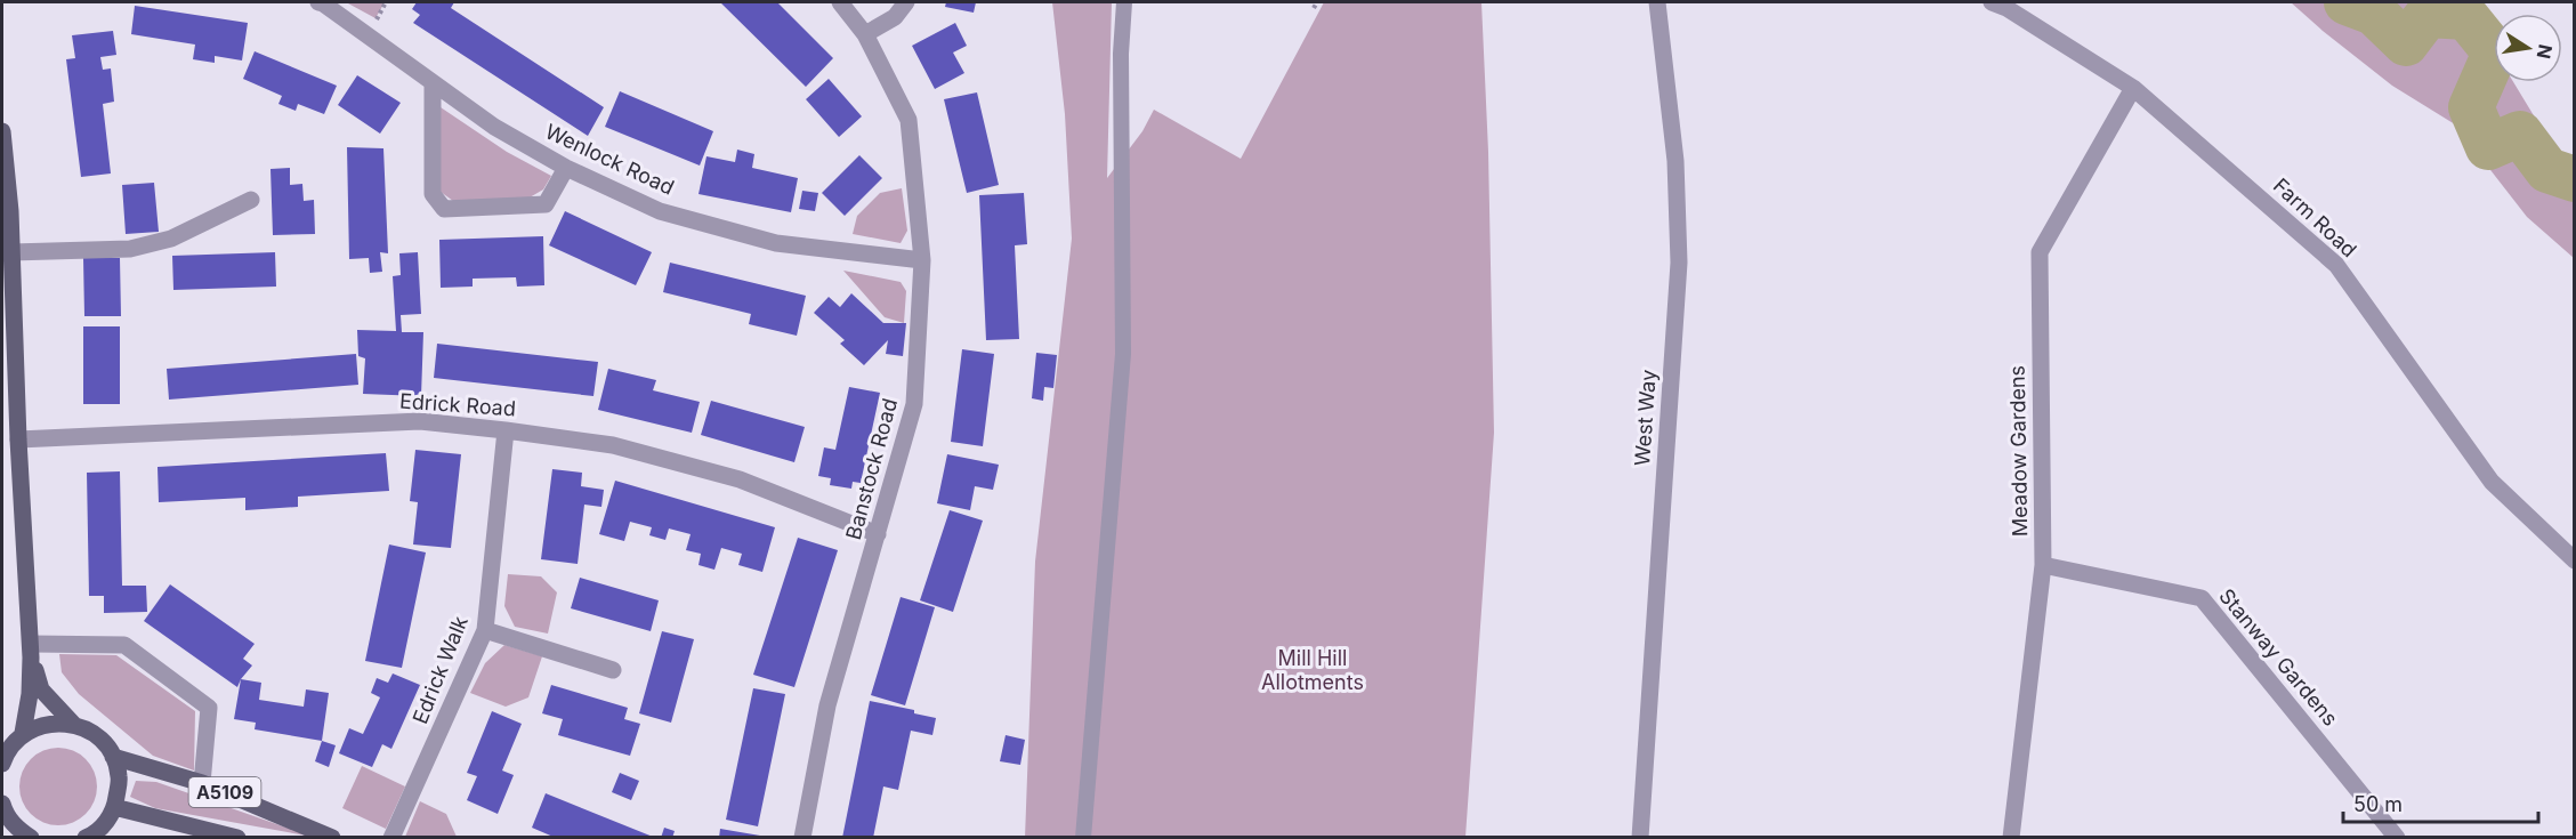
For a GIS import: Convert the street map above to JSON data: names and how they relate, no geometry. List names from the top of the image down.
{
  "streets": {
    "main road": ["A5109"],
    "street": [
      "Wenlock Road",
      "Farm Road",
      "Edrick Road",
      "West Way",
      "Meadow Gardens",
      "Banstock Road",
      "Stanway Gardens",
      "Edrick Walk"
    ]
  },
  "crossings": [
    ["Wenlock Road", "Banstock Road"],
    ["Farm Road", "Meadow Gardens"],
    ["Edrick Road", "Banstock Road"],
    ["Edrick Road", "Edrick Walk"],
    ["Meadow Gardens", "Stanway Gardens"]
  ],
  "parks": ["Mill Hill Allotments"],
  "scale_bar": "50 m",
  "north": "right"
}
